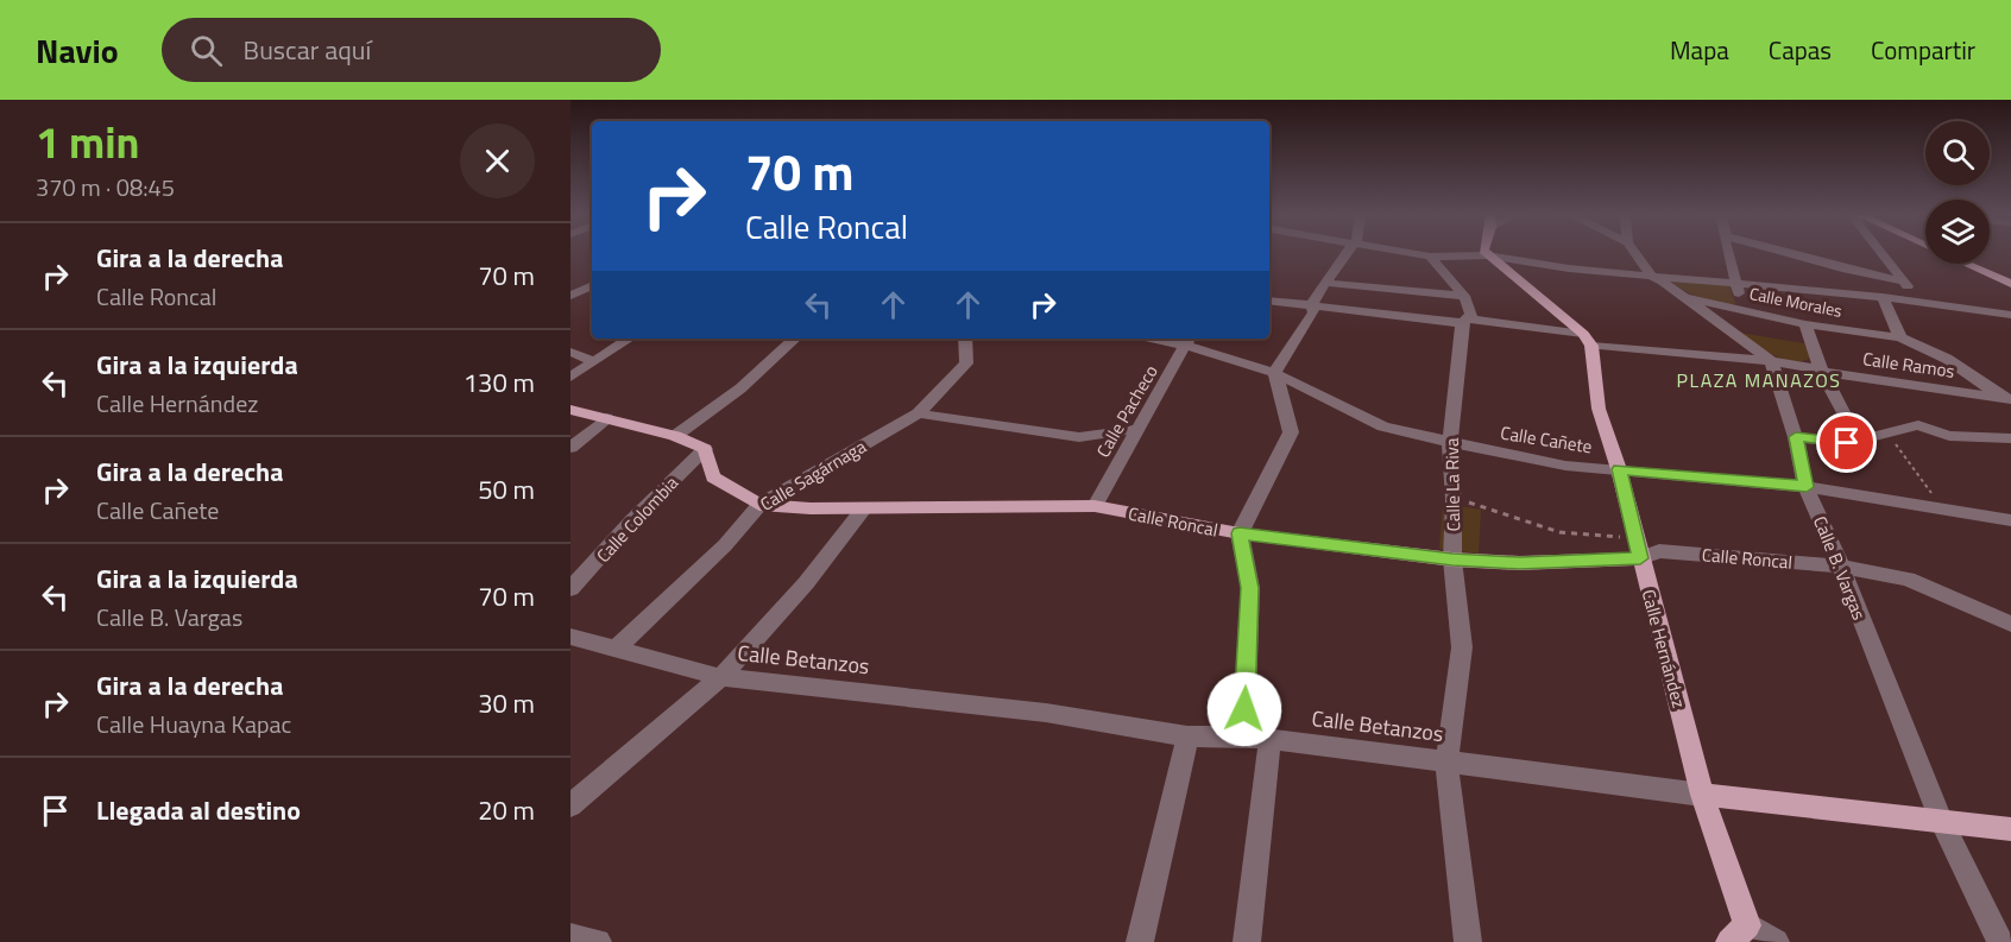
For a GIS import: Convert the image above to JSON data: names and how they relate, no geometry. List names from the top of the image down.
{
  "streets": {
    "main road": ["Calle Roncal", "Calle Hernández", "Calle Betanzos"],
    "street": [
      "Calle Morales",
      "Calle Ramos",
      "Calle Pacheco",
      "Calle Cañete",
      "Calle Sagárnaga",
      "Calle La Riva",
      "Calle Colombia",
      "Calle B. Vargas"
    ]
  },
  "crossings": [
    ["Calle Morales", "Calle Ramos"],
    ["Calle Ramos", "Calle La Riva"],
    ["Calle Ramos", "Calle B. Vargas"],
    ["Calle Ramos", "Calle Hernández"],
    ["Calle Pacheco", "Calle Cañete"],
    ["Calle Pacheco", "Calle Roncal"],
    ["Calle Cañete", "Calle La Riva"],
    ["Calle Cañete", "Calle B. Vargas"],
    ["Calle Cañete", "Calle Hernández"],
    ["Calle Sagárnaga", "Calle Roncal"],
    ["Calle Sagárnaga", "Calle Betanzos"],
    ["Calle La Riva", "Calle Roncal"],
    ["Calle La Riva", "Calle Betanzos"],
    ["Calle Colombia", "Calle Roncal"],
    ["Calle Roncal", "Calle B. Vargas"],
    ["Calle Roncal", "Calle Hernández"],
    ["Calle B. Vargas", "Calle Betanzos"],
    ["Calle Hernández", "Calle Betanzos"]
  ],
  "districts": ["PLAZA MANAZOS"],
  "page": {
    "header": "Navio",
    "search": "Buscar aquí",
    "nav": ["Mapa", "Capas", "Compartir"],
    "heading": ["1 min", "370 m · 08:45"],
    "turn": ["70 m", "Calle Roncal"],
    "list": [
      {
        "name": "Gira a la derecha",
        "note": "Calle Roncal",
        "value": "70 m"
      },
      {
        "name": "Gira a la izquierda",
        "note": "Calle Hernández",
        "value": "130 m"
      },
      {
        "name": "Gira a la derecha",
        "note": "Calle Cañete",
        "value": "50 m"
      },
      {
        "name": "Gira a la izquierda",
        "note": "Calle B. Vargas",
        "value": "70 m"
      },
      {
        "name": "Gira a la derecha",
        "note": "Calle Huayna Kapac",
        "value": "30 m"
      },
      {
        "name": "Llegada al destino",
        "value": "20 m"
      }
    ]
  }
}
